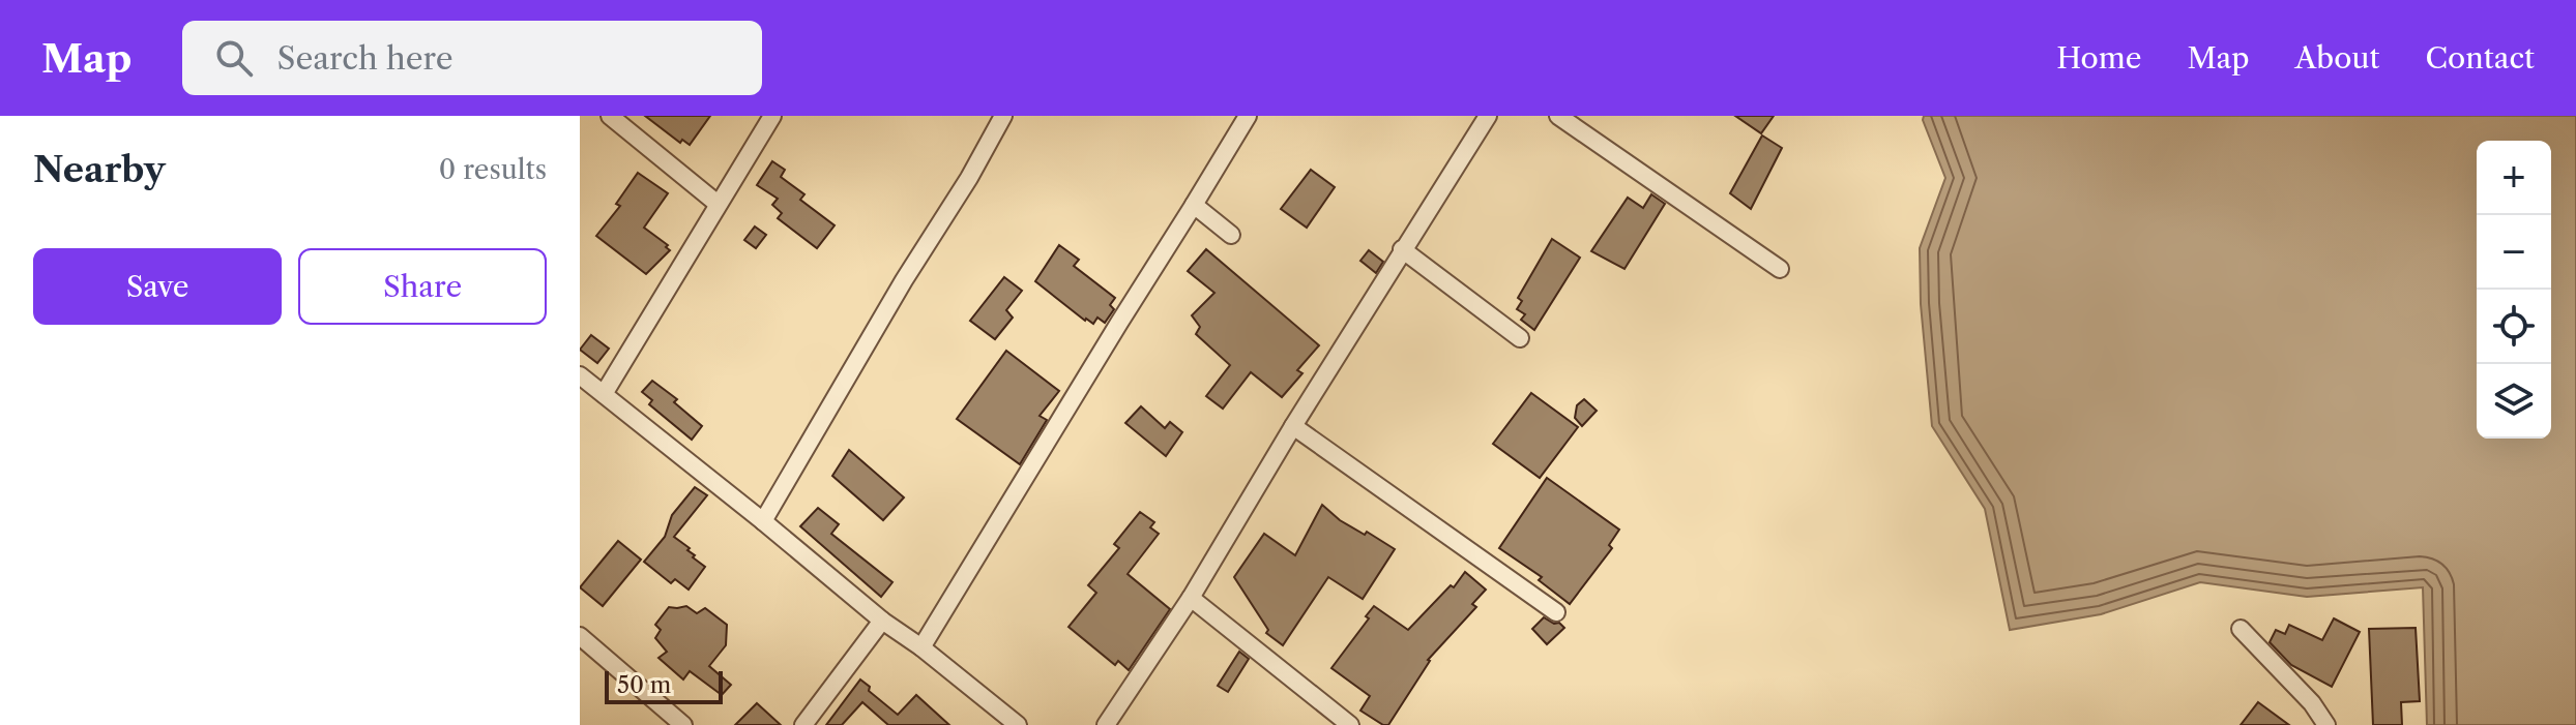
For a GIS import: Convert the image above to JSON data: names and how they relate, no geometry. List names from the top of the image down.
{
  "scale_bar": "50 m",
  "page": {
    "header": "Map",
    "search": "Search here",
    "nav": [
      "Home",
      "Map",
      "About",
      "Contact"
    ],
    "heading": ["Nearby", "0 results"],
    "map_buttons": ["+", "−"],
    "buttons": ["Save", "Share"],
    "scale": "50 m"
  }
}
